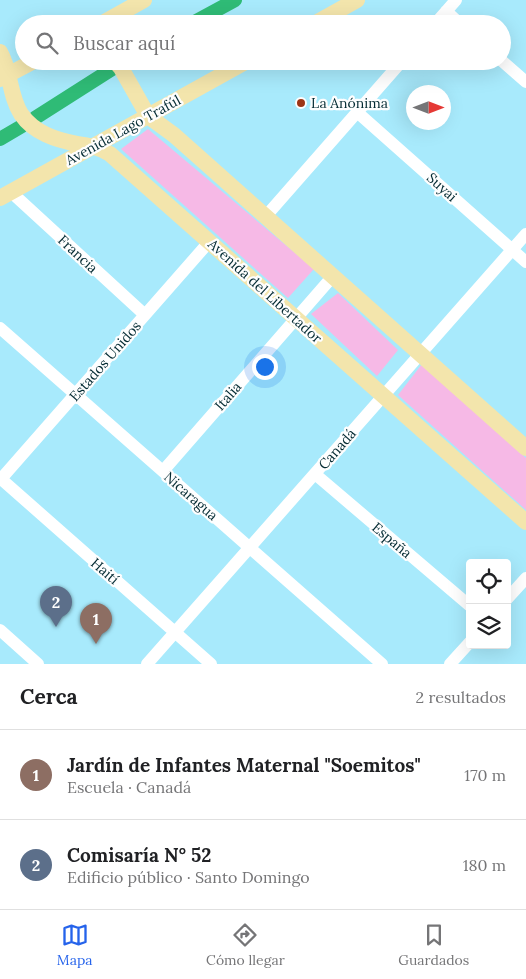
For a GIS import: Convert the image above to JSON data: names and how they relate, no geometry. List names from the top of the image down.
{
  "streets": {
    "main road": ["Avenida Lago Trafúl", "Avenida del Libertador"],
    "street": [
      "Suyai",
      "Francia",
      "Estados Unidos",
      "Italia",
      "Canadá",
      "Nicaragua",
      "España",
      "Haití"
    ]
  },
  "crossings": [
    ["Avenida Lago Trafúl", "Francia"],
    ["Avenida Lago Trafúl", "Avenida del Libertador"],
    ["Suyai", "Canadá"],
    ["Francia", "Estados Unidos"],
    ["Avenida del Libertador", "Estados Unidos"],
    ["Avenida del Libertador", "Italia"],
    ["Avenida del Libertador", "Canadá"],
    ["Estados Unidos", "Nicaragua"],
    ["Estados Unidos", "Haití"],
    ["Italia", "Nicaragua"],
    ["Canadá", "Nicaragua"],
    ["Canadá", "España"],
    ["Canadá", "Haití"]
  ],
  "places": ["La Anónima"],
  "north": "right",
  "page": {
    "search": "Buscar aquí",
    "pins": ["2", "1"],
    "heading": ["Cerca", "2 resultados"],
    "list": [
      {
        "mark": "1",
        "name": "Jardín de Infantes Maternal \"Soemitos\"",
        "note": "Escuela · Canadá",
        "value": "170 m"
      },
      {
        "mark": "2",
        "name": "Comisaría N° 52",
        "note": "Edificio público · Santo Domingo",
        "value": "180 m"
      }
    ],
    "nav": ["Mapa", "Cómo llegar", "Guardados"]
  }
}
